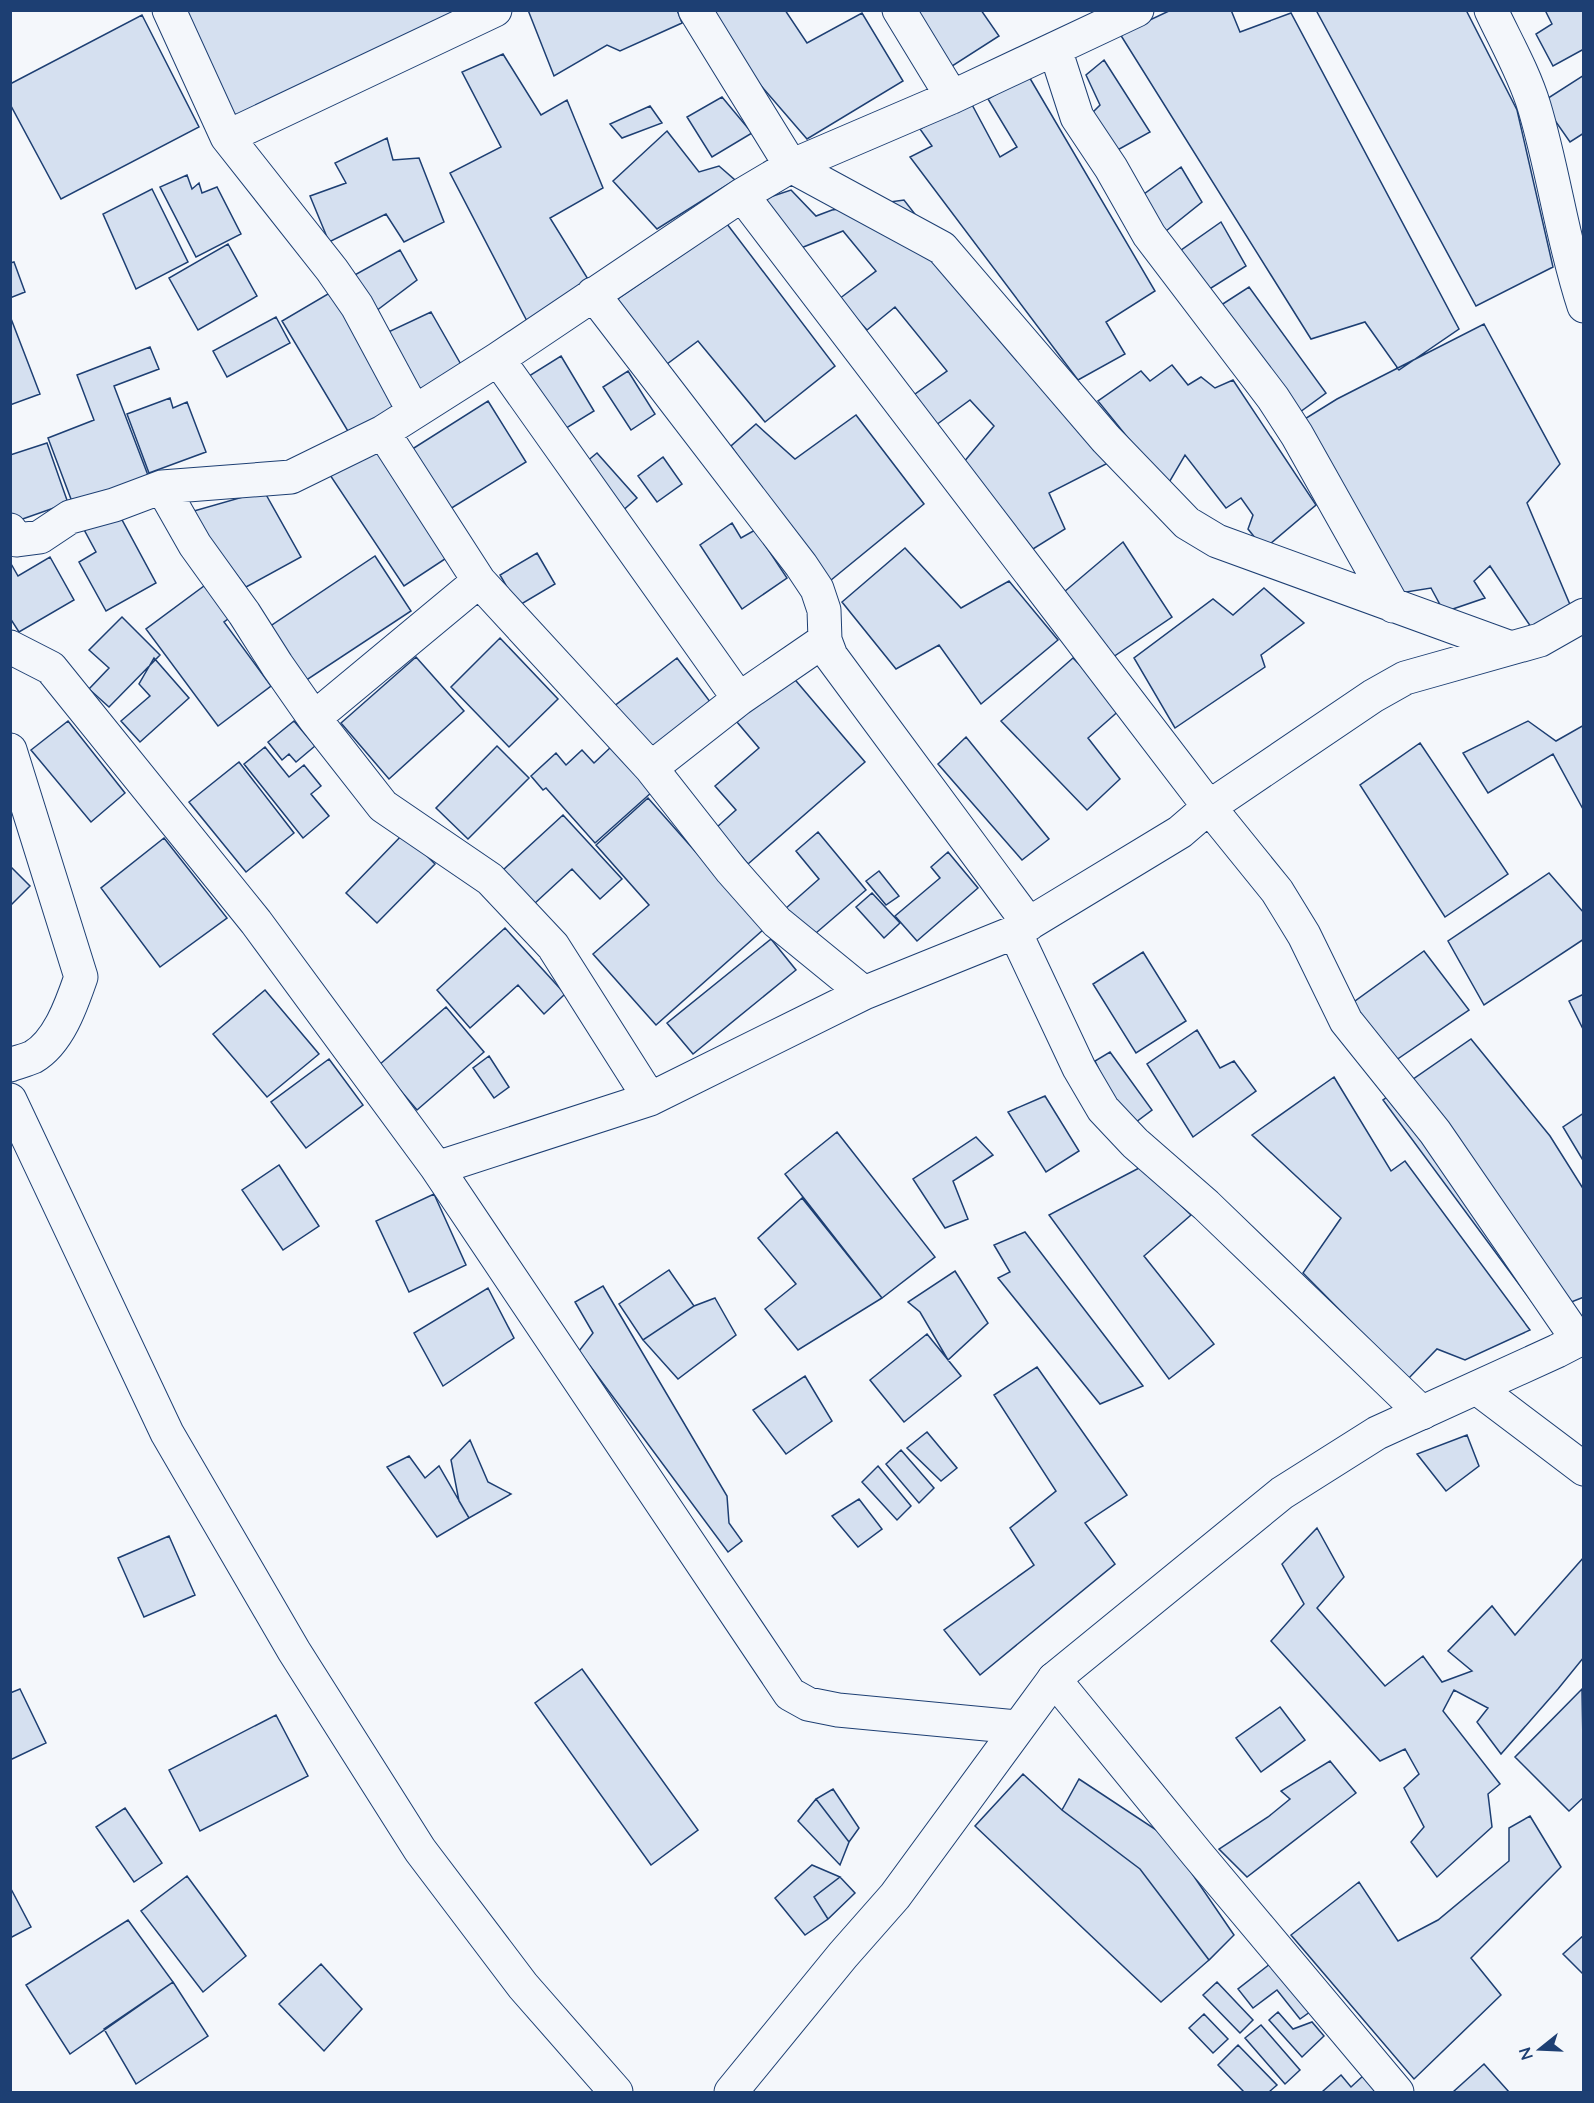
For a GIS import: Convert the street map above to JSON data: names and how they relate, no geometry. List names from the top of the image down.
{
  "north": "left"
}
